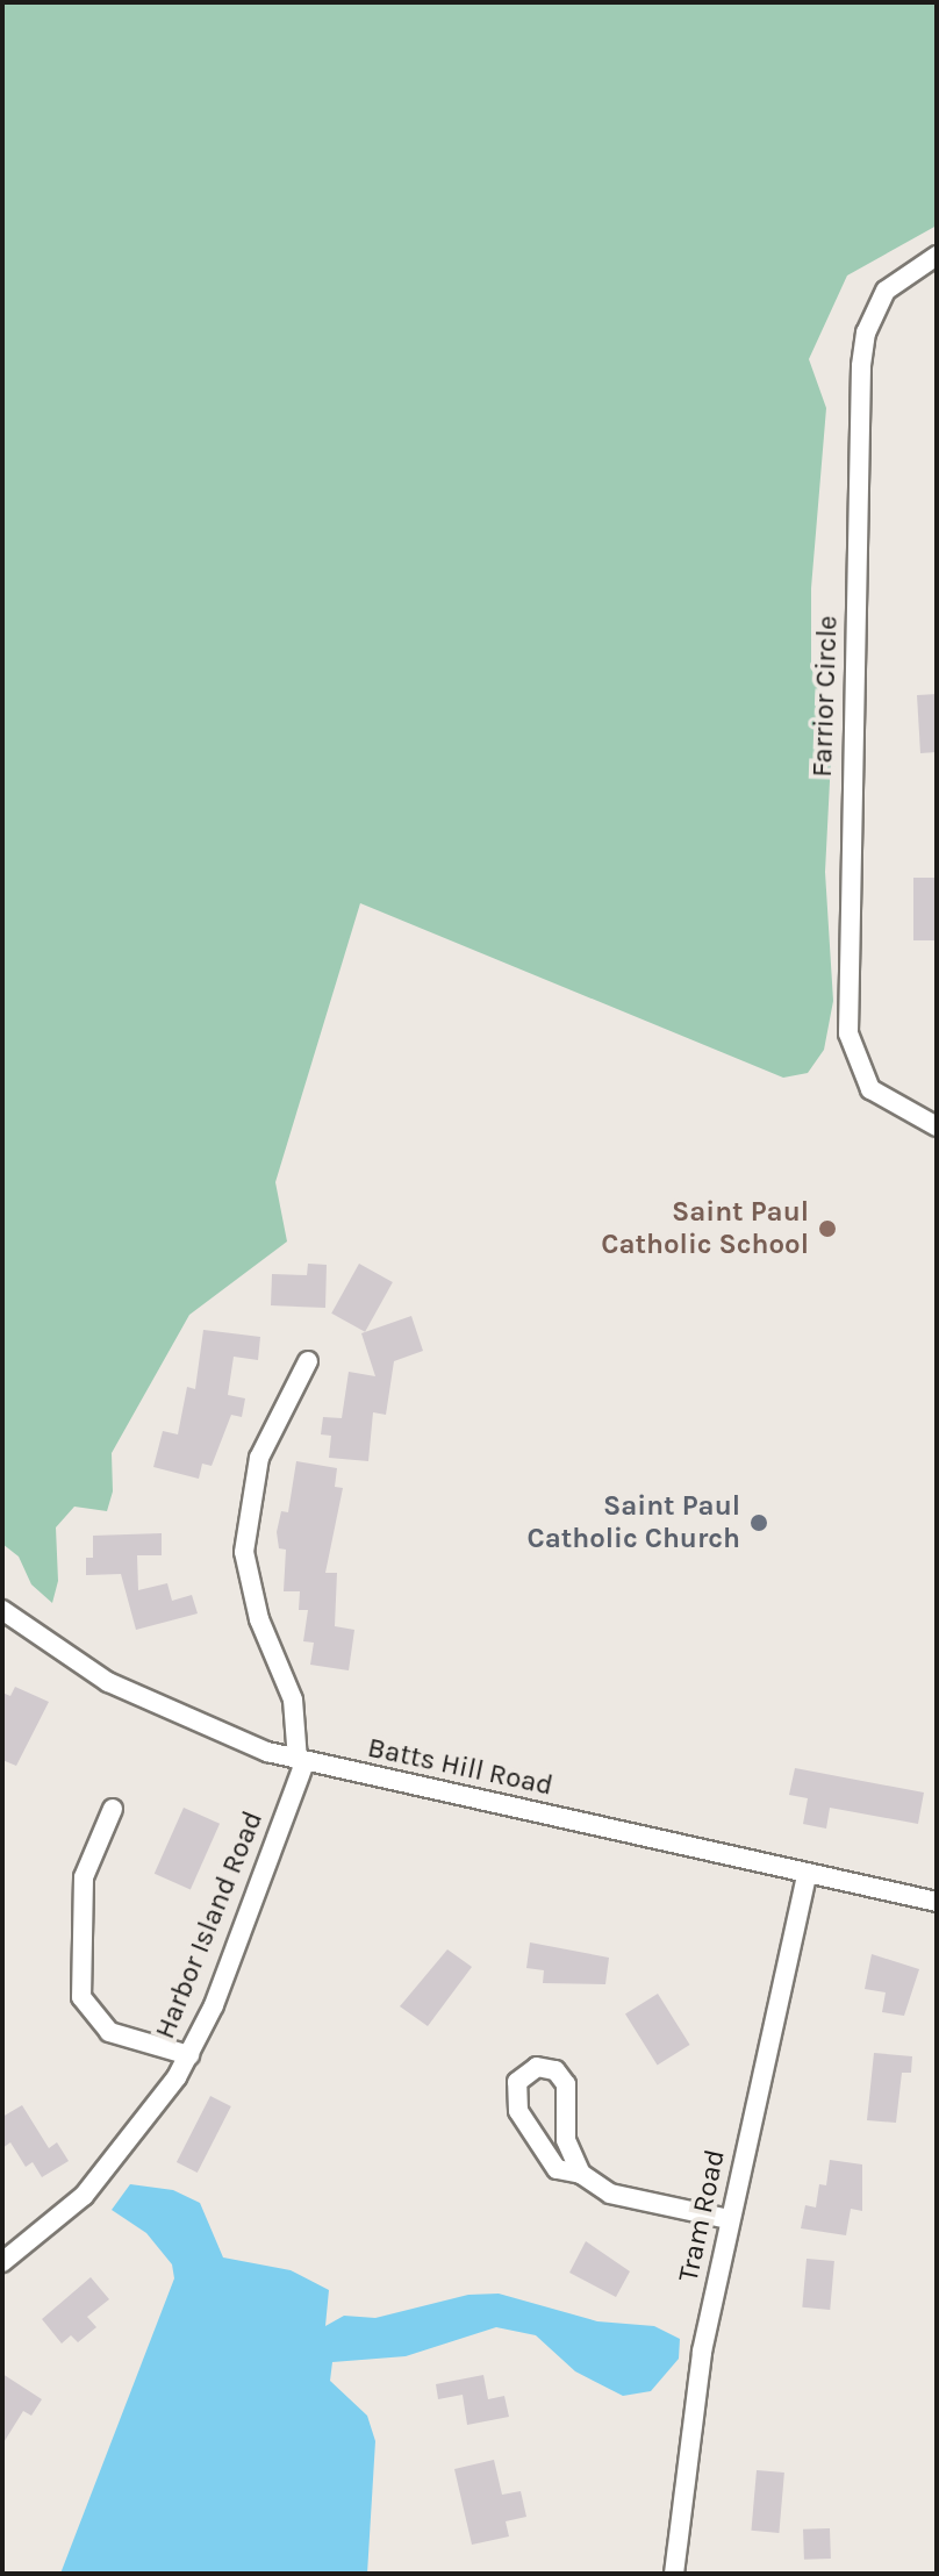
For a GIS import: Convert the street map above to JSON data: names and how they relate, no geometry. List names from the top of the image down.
{
  "streets": {
    "street": [
      "Farrior Circle",
      "Batts Hill Road",
      "Harbor Island Road",
      "Tram Road"
    ]
  },
  "crossings": [
    ["Batts Hill Road", "Harbor Island Road"],
    ["Batts Hill Road", "Tram Road"]
  ],
  "places": ["Saint Paul Catholic School", "Saint Paul Catholic Church"]
}
